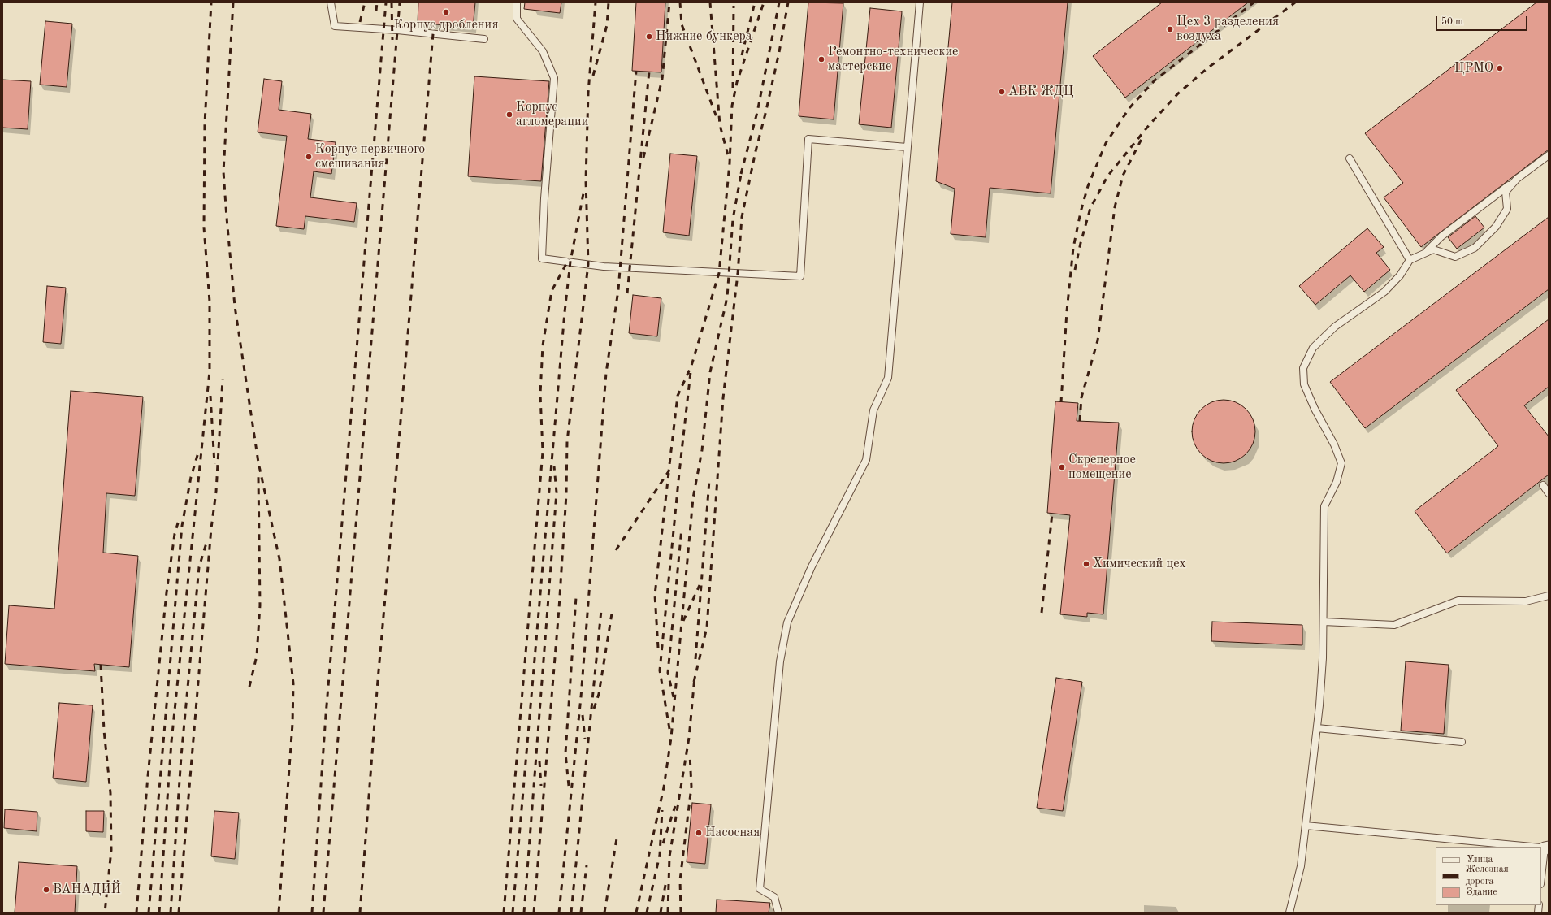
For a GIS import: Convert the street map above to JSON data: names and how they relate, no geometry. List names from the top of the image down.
{
  "places": [
    "Корпус дробления",
    "Цех 3 разделения воздуха",
    "Нижние бункера",
    "Ремонтно-технические мастерские",
    "ЦРМО",
    "АБК ЖДЦ",
    "Корпус агломерации",
    "Корпус первичного смешивания",
    "Скреперное помещение",
    "Химический цех",
    "Насосная",
    "ВАНАДИЙ"
  ],
  "legend": ["Улица", "Железная дорога", "Здание"],
  "scale_bar": "50 m"
}
